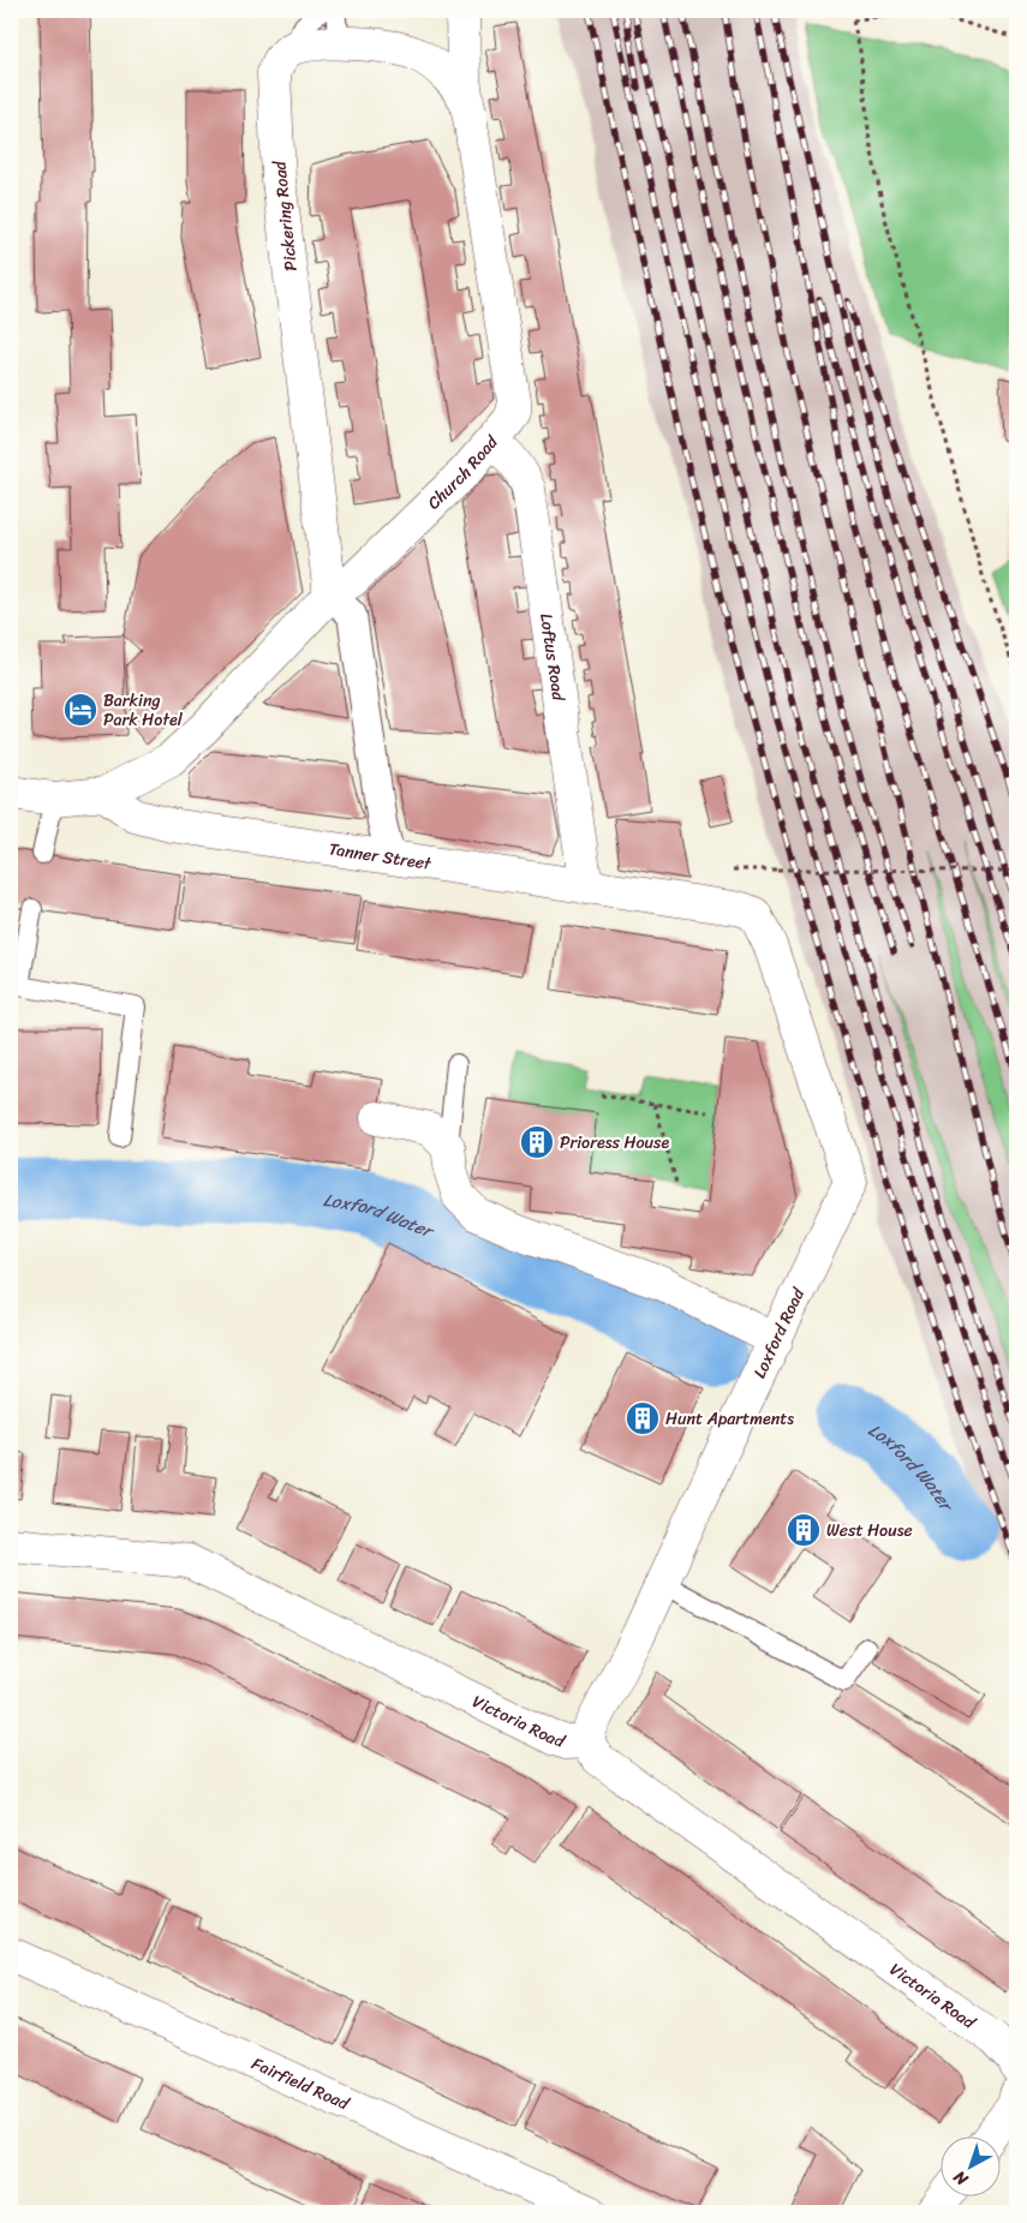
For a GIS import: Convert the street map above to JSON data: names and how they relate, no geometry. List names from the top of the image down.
{
  "streets": {
    "street": [
      "Pickering Road",
      "Church Road",
      "Loftus Road",
      "Tanner Street",
      "Loxford Road",
      "Victoria Road",
      "Fairfield Road"
    ]
  },
  "crossings": [
    ["Pickering Road", "Church Road"],
    ["Church Road", "Loftus Road"],
    ["Church Road", "Tanner Street"],
    ["Loftus Road", "Tanner Street"],
    ["Tanner Street", "Loxford Road"],
    ["Loxford Road", "Victoria Road"]
  ],
  "water": ["Loxford Water"],
  "places": {
    "hotel": ["Barking Park Hotel"],
    "building": ["Prioress House", "Hunt Apartments", "West House"]
  },
  "north": "bottom left"
}
